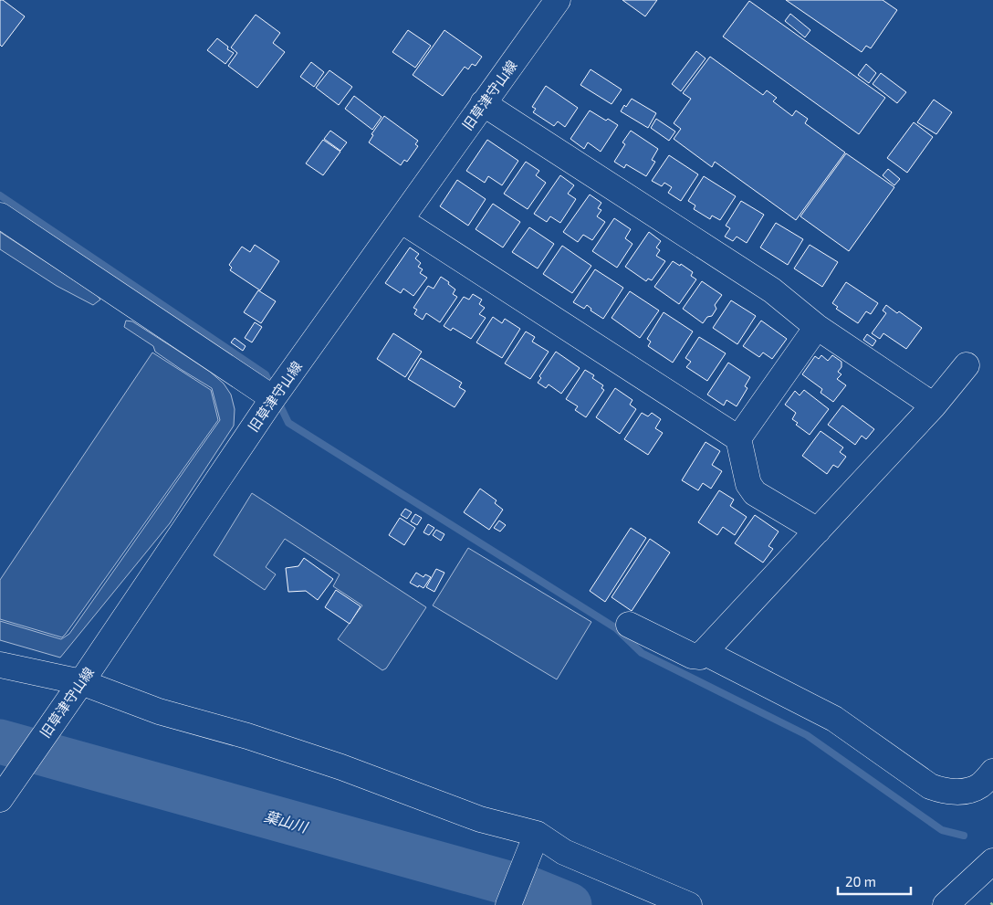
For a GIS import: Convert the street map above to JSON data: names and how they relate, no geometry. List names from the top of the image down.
{
  "streets": {
    "street": ["旧草津守山線"]
  },
  "water": ["葉山川"],
  "scale_bar": "20 m"
}
